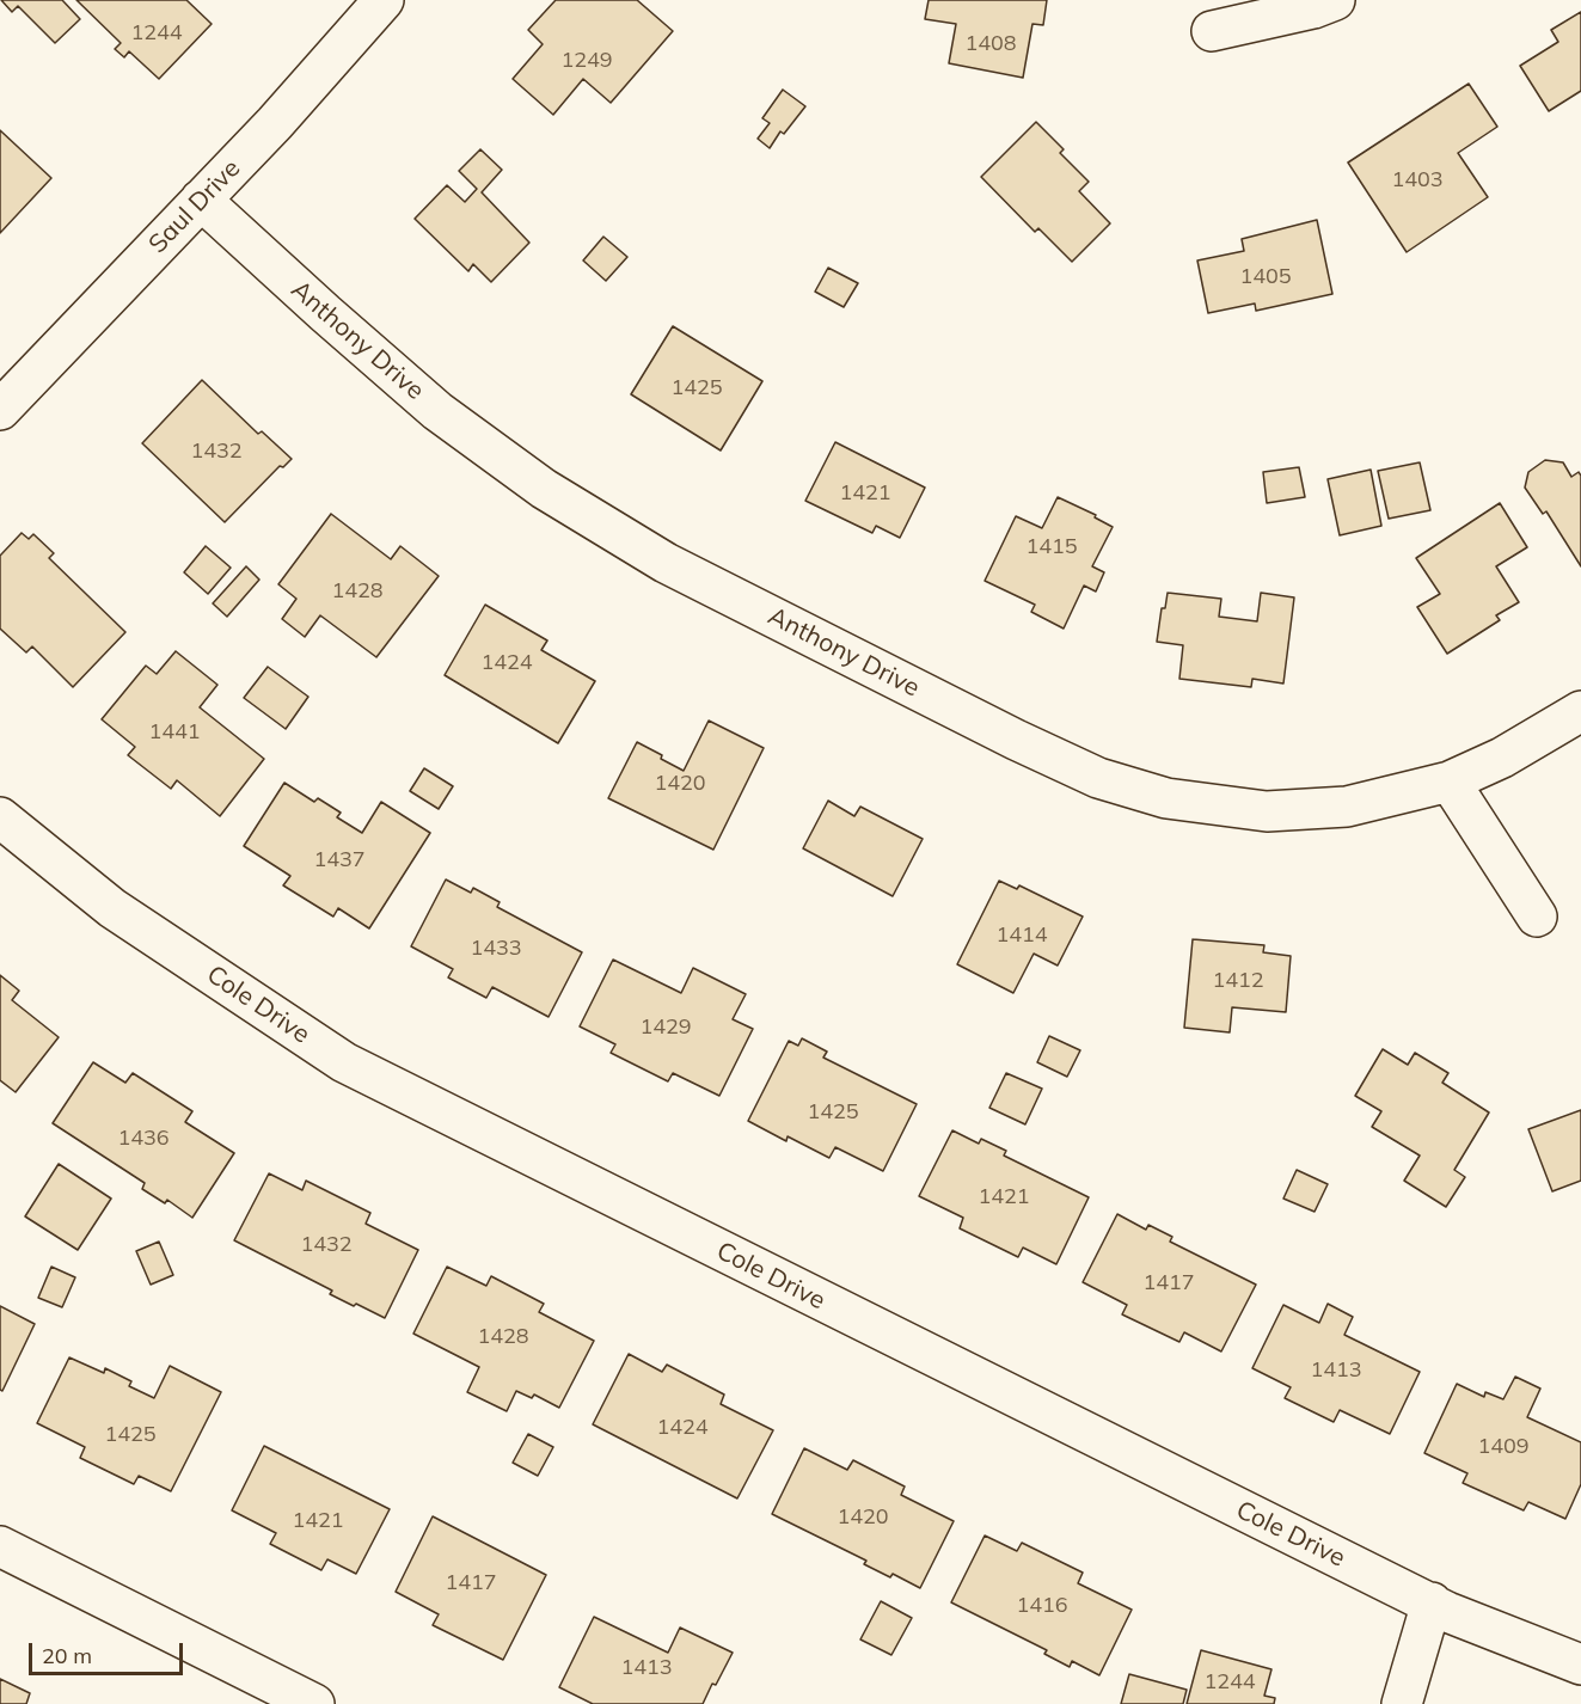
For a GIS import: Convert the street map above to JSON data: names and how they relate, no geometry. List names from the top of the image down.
{
  "streets": {
    "street": ["Saul Drive", "Anthony Drive", "Cole Drive"]
  },
  "crossings": [
    ["Saul Drive", "Anthony Drive"]
  ],
  "house_numbers": [
    "1244",
    "1408",
    "1249",
    "1403",
    "1405",
    "1425",
    "1432",
    "1421",
    "1415",
    "1428",
    "1424",
    "1441",
    "1420",
    "1437",
    "1414",
    "1433",
    "1412",
    "1429",
    "1425",
    "1436",
    "1421",
    "1432",
    "1417",
    "1428",
    "1413",
    "1424",
    "1425",
    "1409",
    "1420",
    "1421",
    "1417",
    "1416",
    "1413",
    "1244"
  ],
  "scale_bar": "20 m"
}
